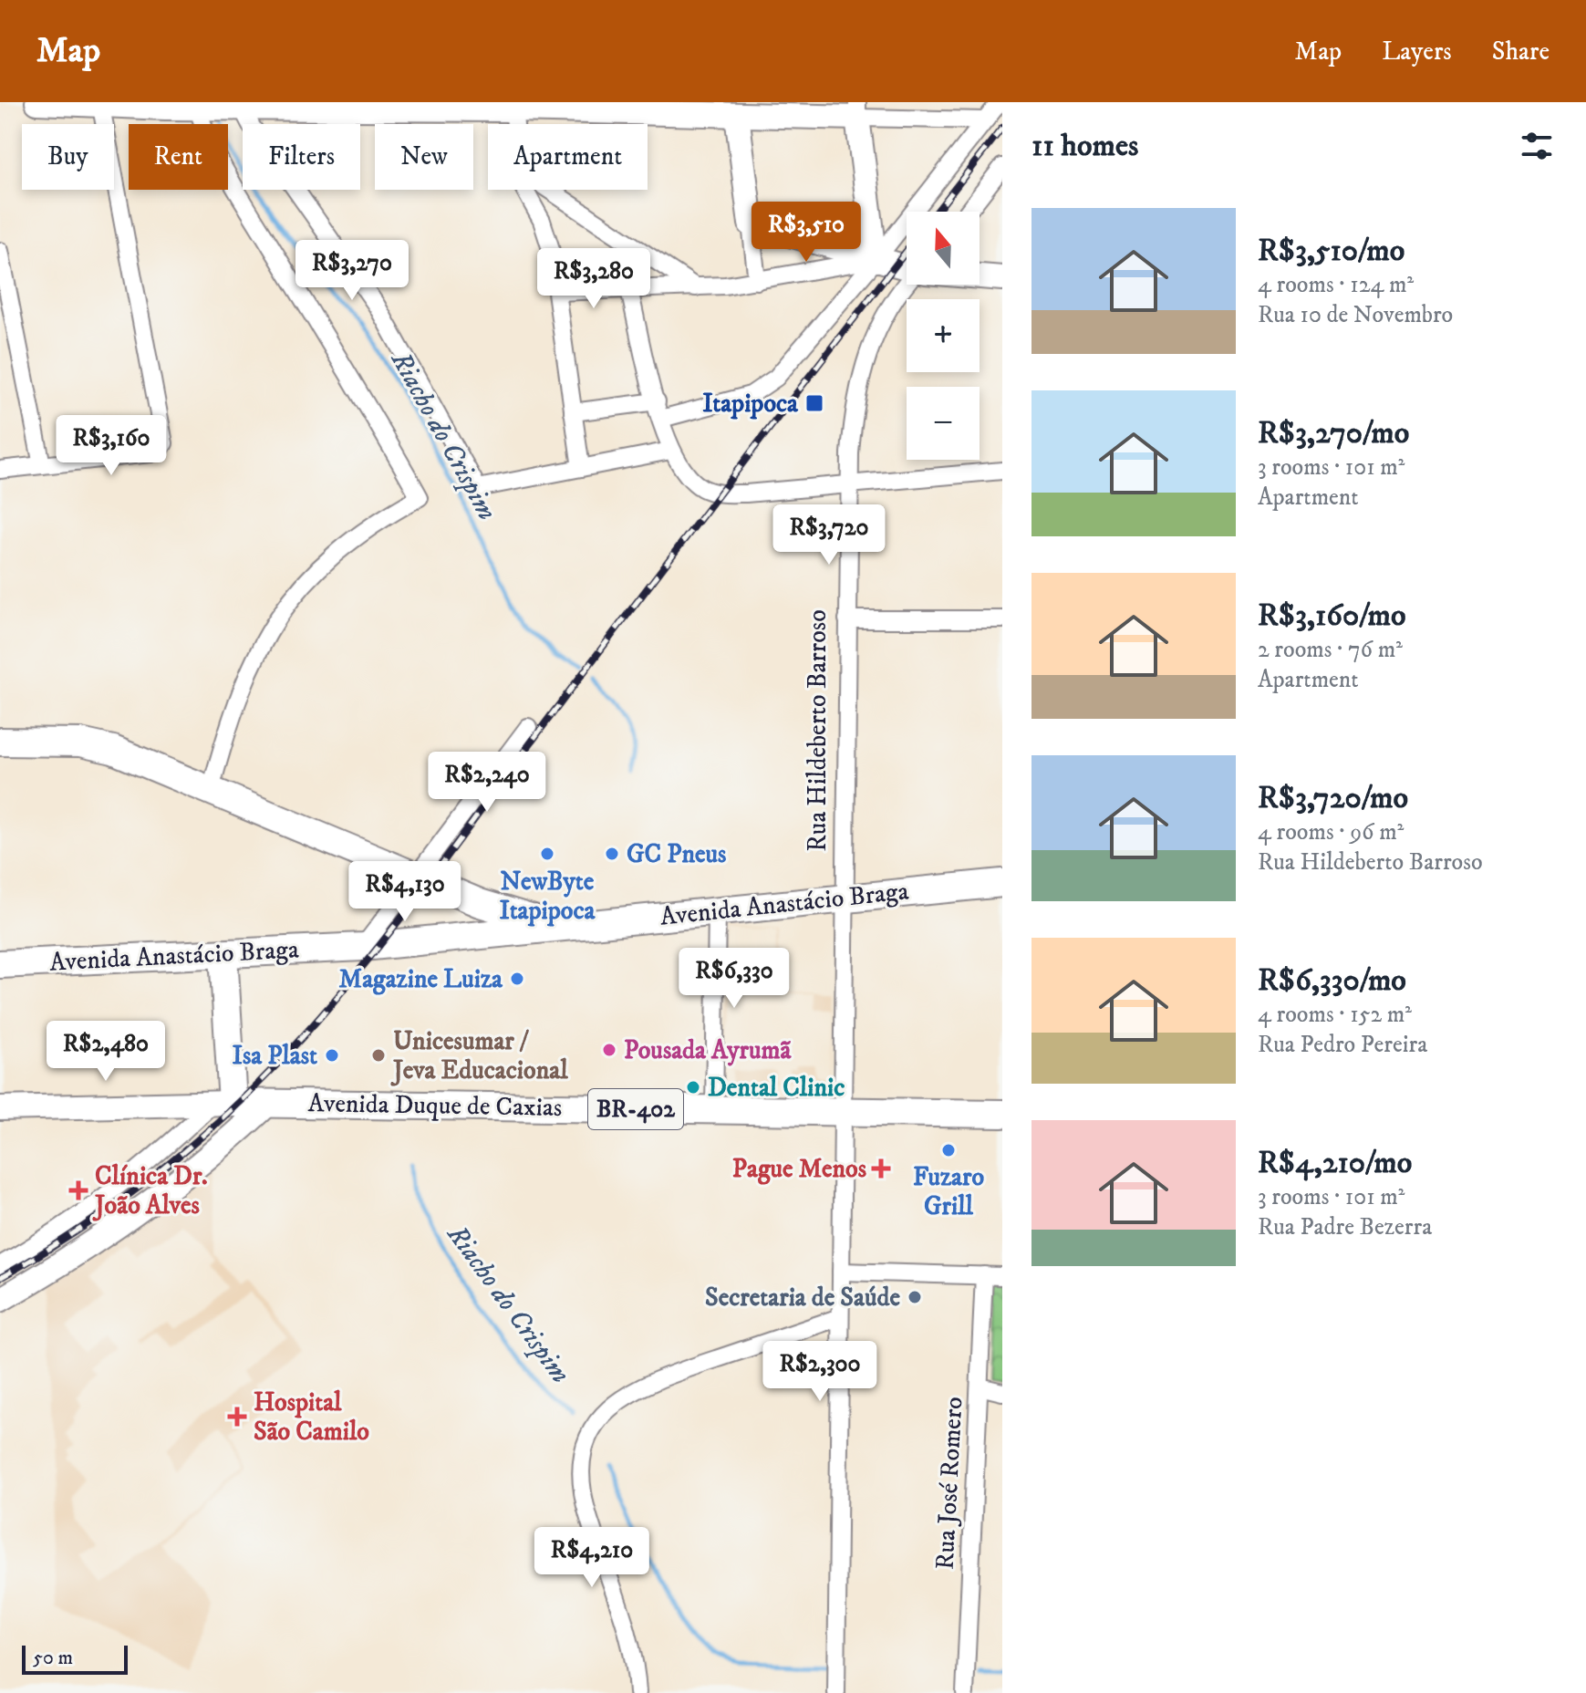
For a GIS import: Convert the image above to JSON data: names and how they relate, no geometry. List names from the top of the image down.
{
  "streets": {
    "main road": ["Avenida Anastácio Braga", "Avenida Duque de Caxias", "BR-402"],
    "street": ["Rua Hildeberto Barroso", "Rua José Romero"]
  },
  "crossings": [
    ["Rua Hildeberto Barroso", "Avenida Anastácio Braga"],
    ["Rua Hildeberto Barroso", "Avenida Duque de Caxias"]
  ],
  "water": ["Riacho do Crispim"],
  "places": {
    "transit": ["Itapipoca"],
    "other": [
      "NewByte Itapipoca",
      "GC Pneus",
      "Magazine Luiza",
      "Pousada Ayrumã",
      "Isa Plast",
      "Unicesumar / Jeva Educacional",
      "Dental Clinic",
      "Fuzaro Grill",
      "Secretaria de Saúde"
    ],
    "health": ["Pague Menos", "Clínica Dr. João Alves", "Hospital São Camilo"]
  },
  "scale_bar": "50 m",
  "north": "top",
  "page": {
    "header": "Map",
    "nav": ["Map", "Layers", "Share"],
    "heading": "11 homes",
    "chip": [
      "Buy",
      "Rent",
      "Filters",
      "New",
      "Apartment"
    ],
    "list": [
      {
        "name": "R$3,510/mo",
        "note": "4 rooms · 124 m² · Rua 10 de Novembro"
      },
      {
        "name": "R$3,270/mo",
        "note": "3 rooms · 101 m² · Apartment"
      },
      {
        "name": "R$3,160/mo",
        "note": "2 rooms · 76 m² · Apartment"
      },
      {
        "name": "R$3,720/mo",
        "note": "4 rooms · 96 m² · Rua Hildeberto Barroso"
      },
      {
        "name": "R$6,330/mo",
        "note": "4 rooms · 152 m² · Rua Pedro Pereira"
      },
      {
        "name": "R$4,210/mo",
        "note": "3 rooms · 101 m² · Rua Padre Bezerra"
      }
    ],
    "price": [
      "R$3,510",
      "R$3,270",
      "R$3,280",
      "R$3,160",
      "R$3,720",
      "R$2,240",
      "R$4,130",
      "R$6,330",
      "R$2,480",
      "R$2,300",
      "R$4,210"
    ],
    "map_buttons": ["+", "−"],
    "scale": "50 m"
  }
}
